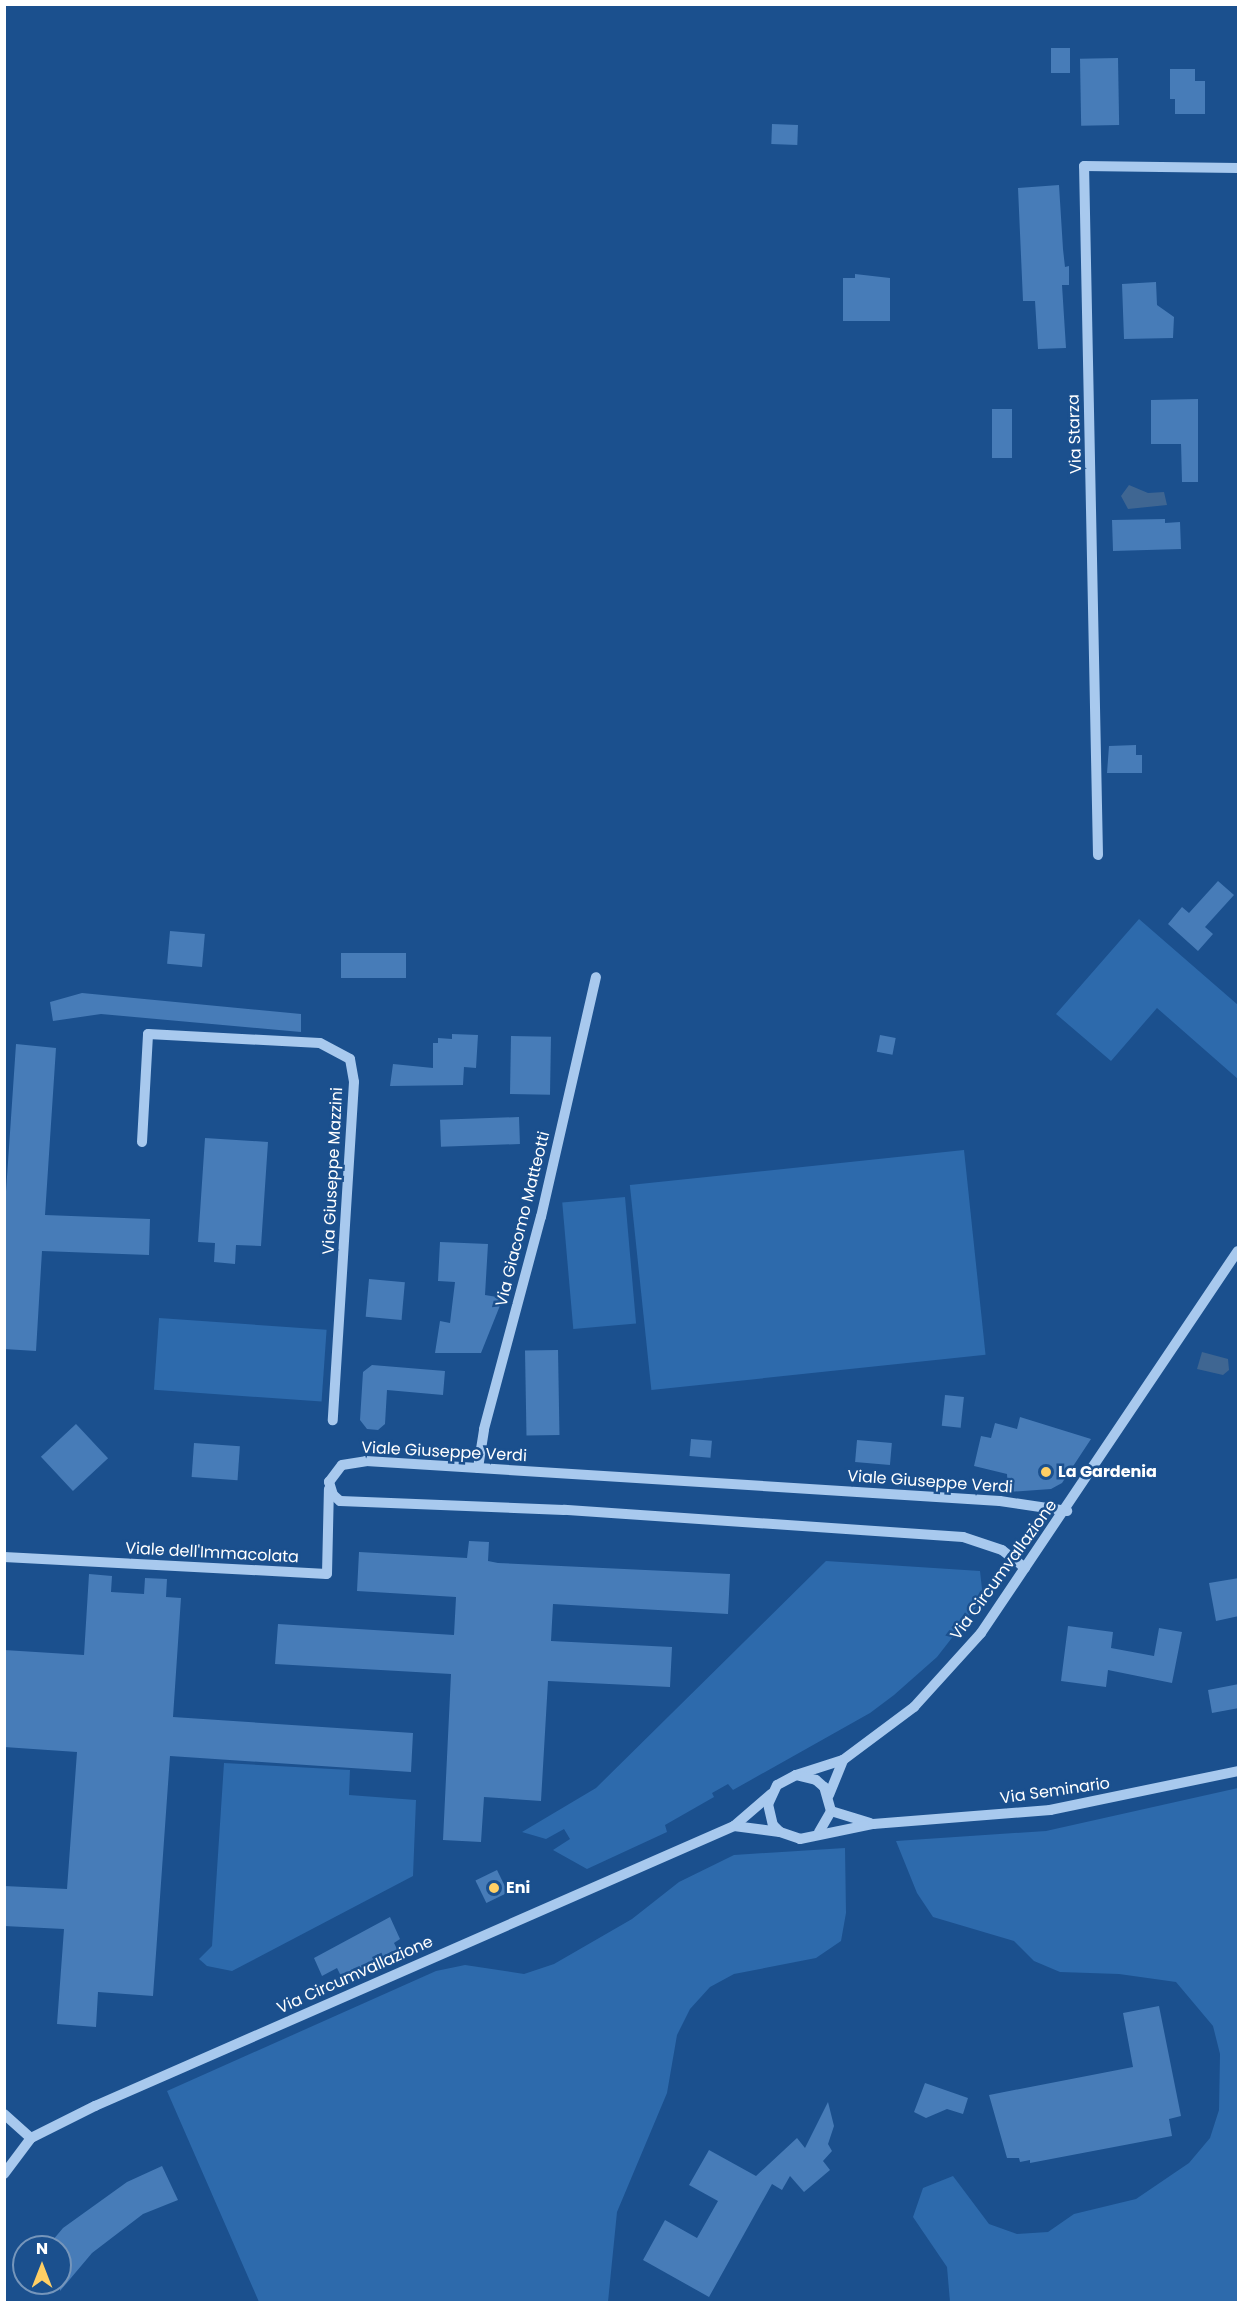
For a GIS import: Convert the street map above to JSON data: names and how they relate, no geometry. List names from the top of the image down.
{
  "streets": {
    "street": [
      "Via Starza",
      "Via Giuseppe Mazzini",
      "Via Giacomo Matteotti",
      "Viale Giuseppe Verdi",
      "Viale dell'Immacolata",
      "Via Circumvallazione",
      "Via Seminario"
    ]
  },
  "crossings": [
    ["Via Giacomo Matteotti", "Viale Giuseppe Verdi"],
    ["Viale Giuseppe Verdi", "Viale dell'Immacolata"],
    ["Viale Giuseppe Verdi", "Via Circumvallazione"],
    ["Via Circumvallazione", "Via Seminario"]
  ],
  "places": ["La Gardenia", "Eni"],
  "north": "top"
}
